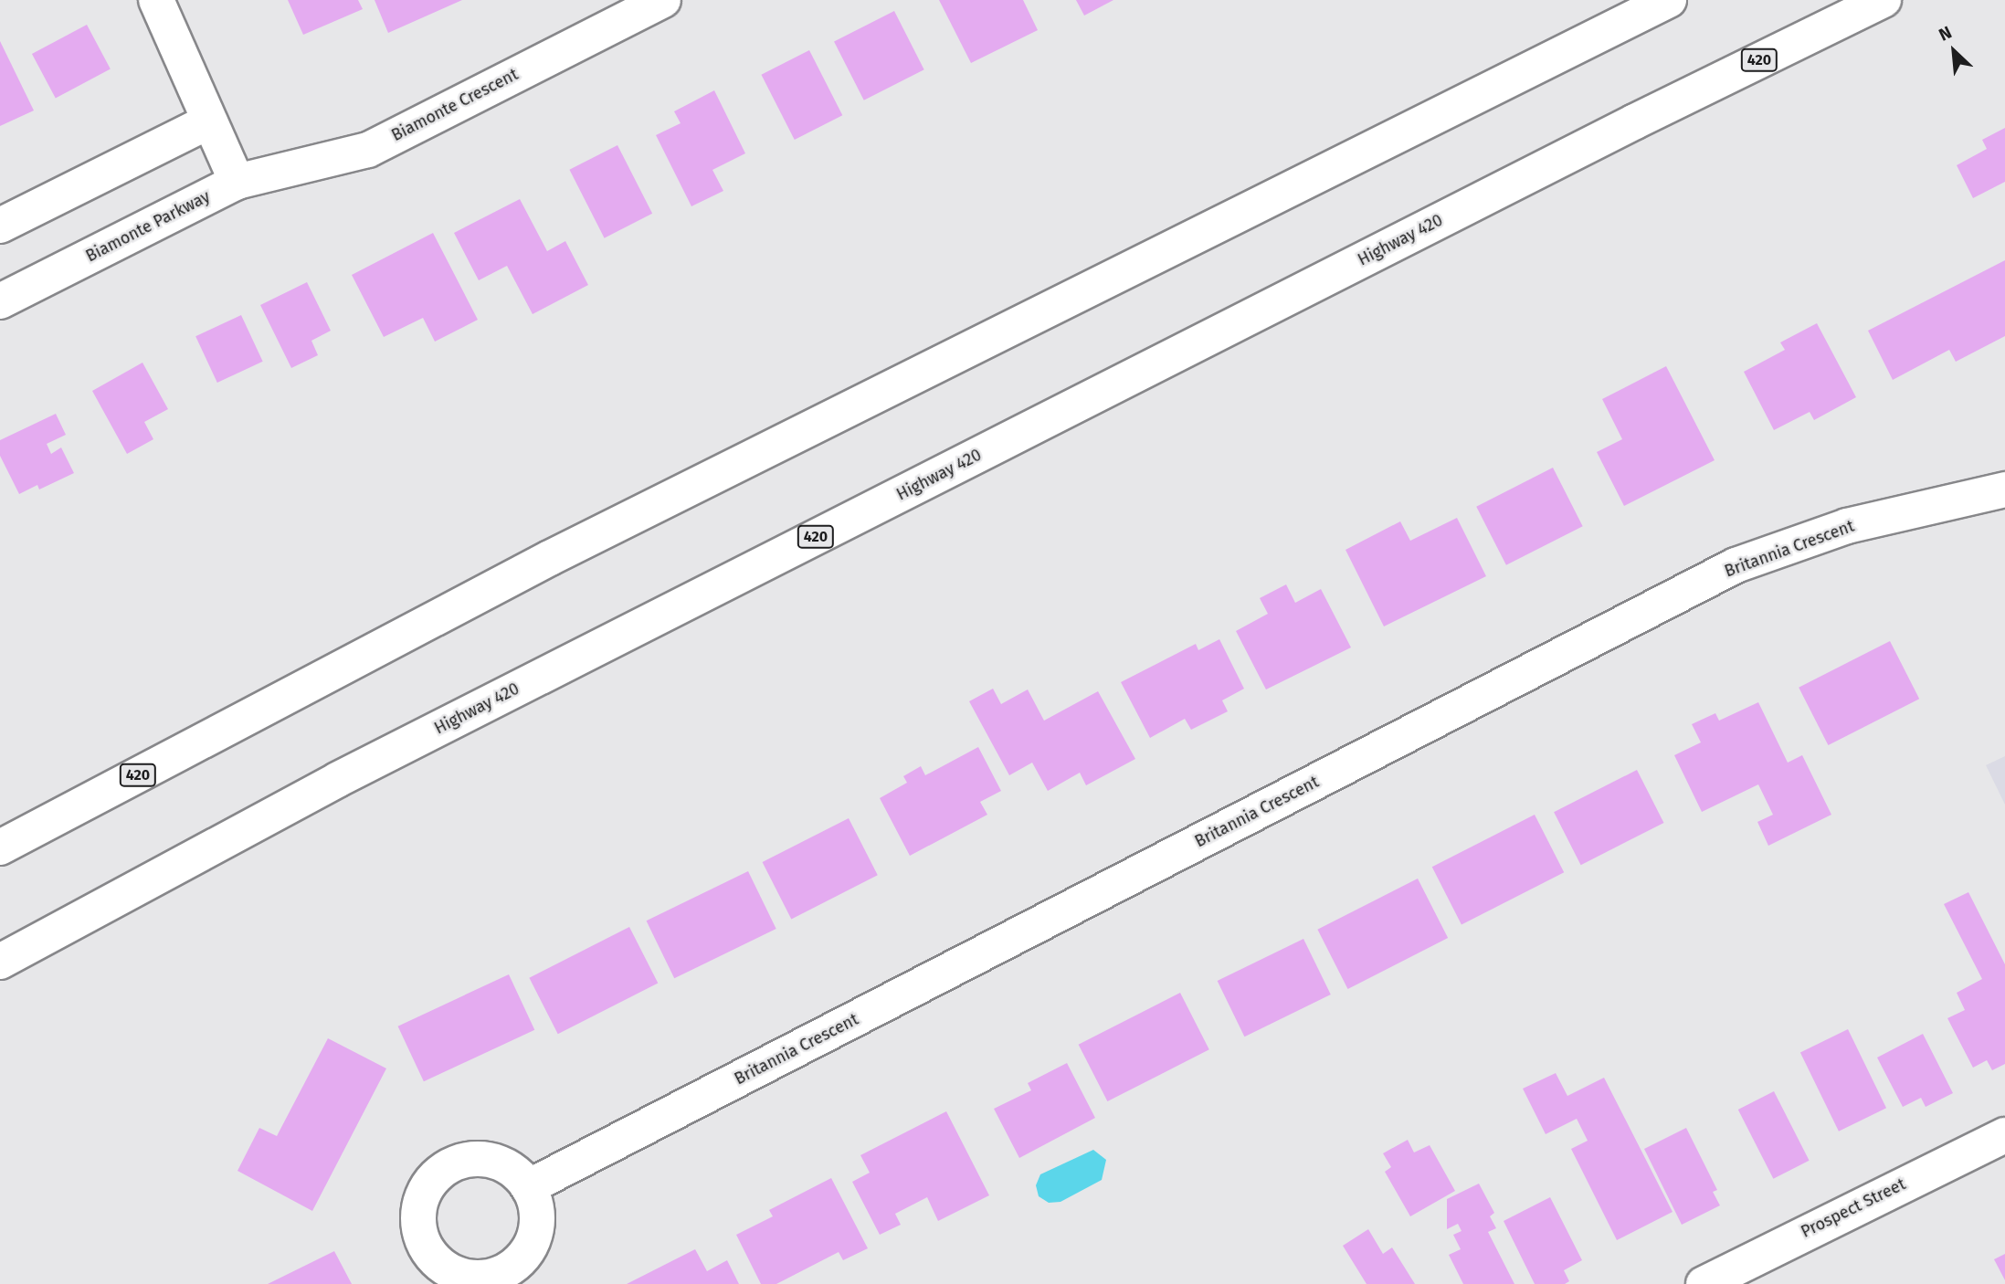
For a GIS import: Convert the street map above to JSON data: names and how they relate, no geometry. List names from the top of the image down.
{
  "streets": {
    "main road": [
      "420",
      "Biamonte Crescent",
      "Biamonte Parkway",
      "Highway 420",
      "Britannia Crescent",
      "Prospect Street"
    ]
  },
  "crossings": [
    ["Biamonte Crescent", "Biamonte Parkway"]
  ],
  "north": "top left"
}
